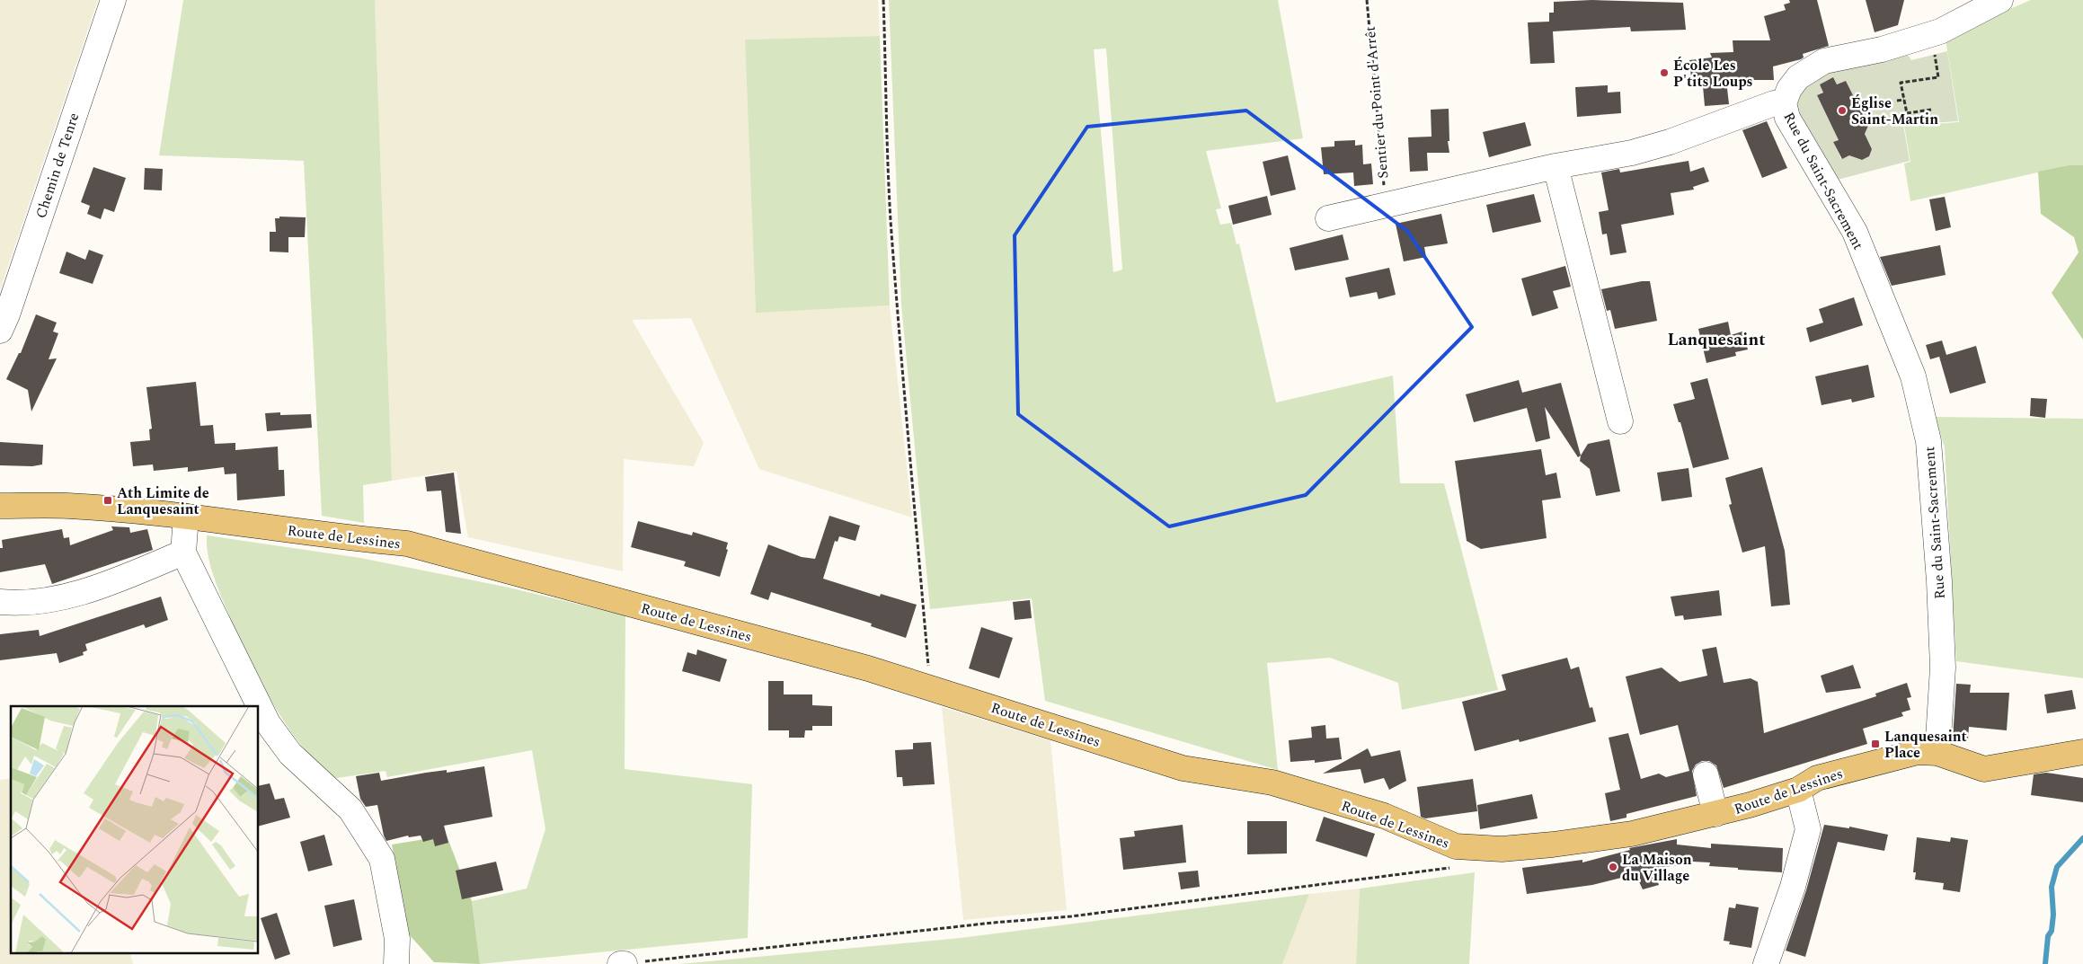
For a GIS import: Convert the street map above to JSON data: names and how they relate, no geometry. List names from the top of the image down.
{
  "streets": {
    "main road": ["Route de Lessines"],
    "street": ["Chemin de Tenre", "Rue du Saint-Sacrement"],
    "path": ["Sentier du Point d'Arrêt"]
  },
  "crossings": [
    ["Rue du Saint-Sacrement", "Route de Lessines"]
  ],
  "districts": ["Lanquesaint"],
  "places": {
    "other": ["École Les P'tits Loups", "Église Saint-Martin", "La Maison du Village"],
    "transit": ["Ath Limite de Lanquesaint", "Lanquesaint Place"]
  }
}
